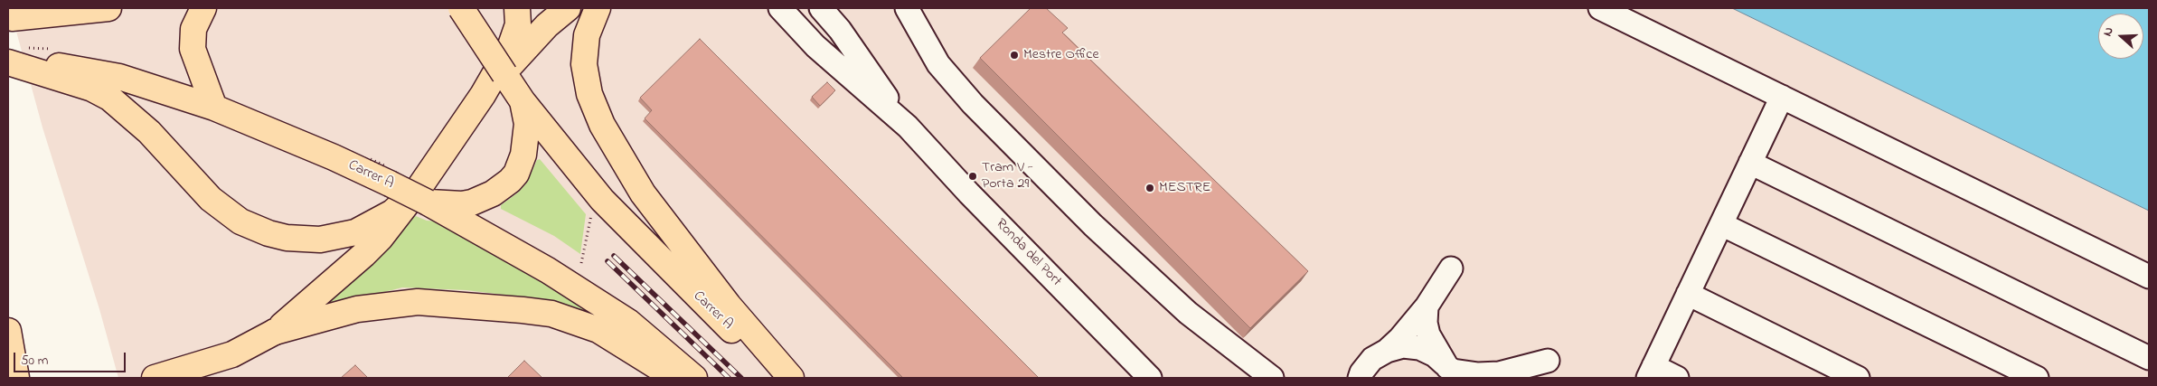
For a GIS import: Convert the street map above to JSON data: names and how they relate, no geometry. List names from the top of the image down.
{
  "streets": {
    "main road": ["Carrer A"],
    "street": ["Ronda del Port"]
  },
  "places": ["Mestre Office", "Tram V - Porta 29", "MESTRE"],
  "scale_bar": "50 m",
  "north": "left"
}
